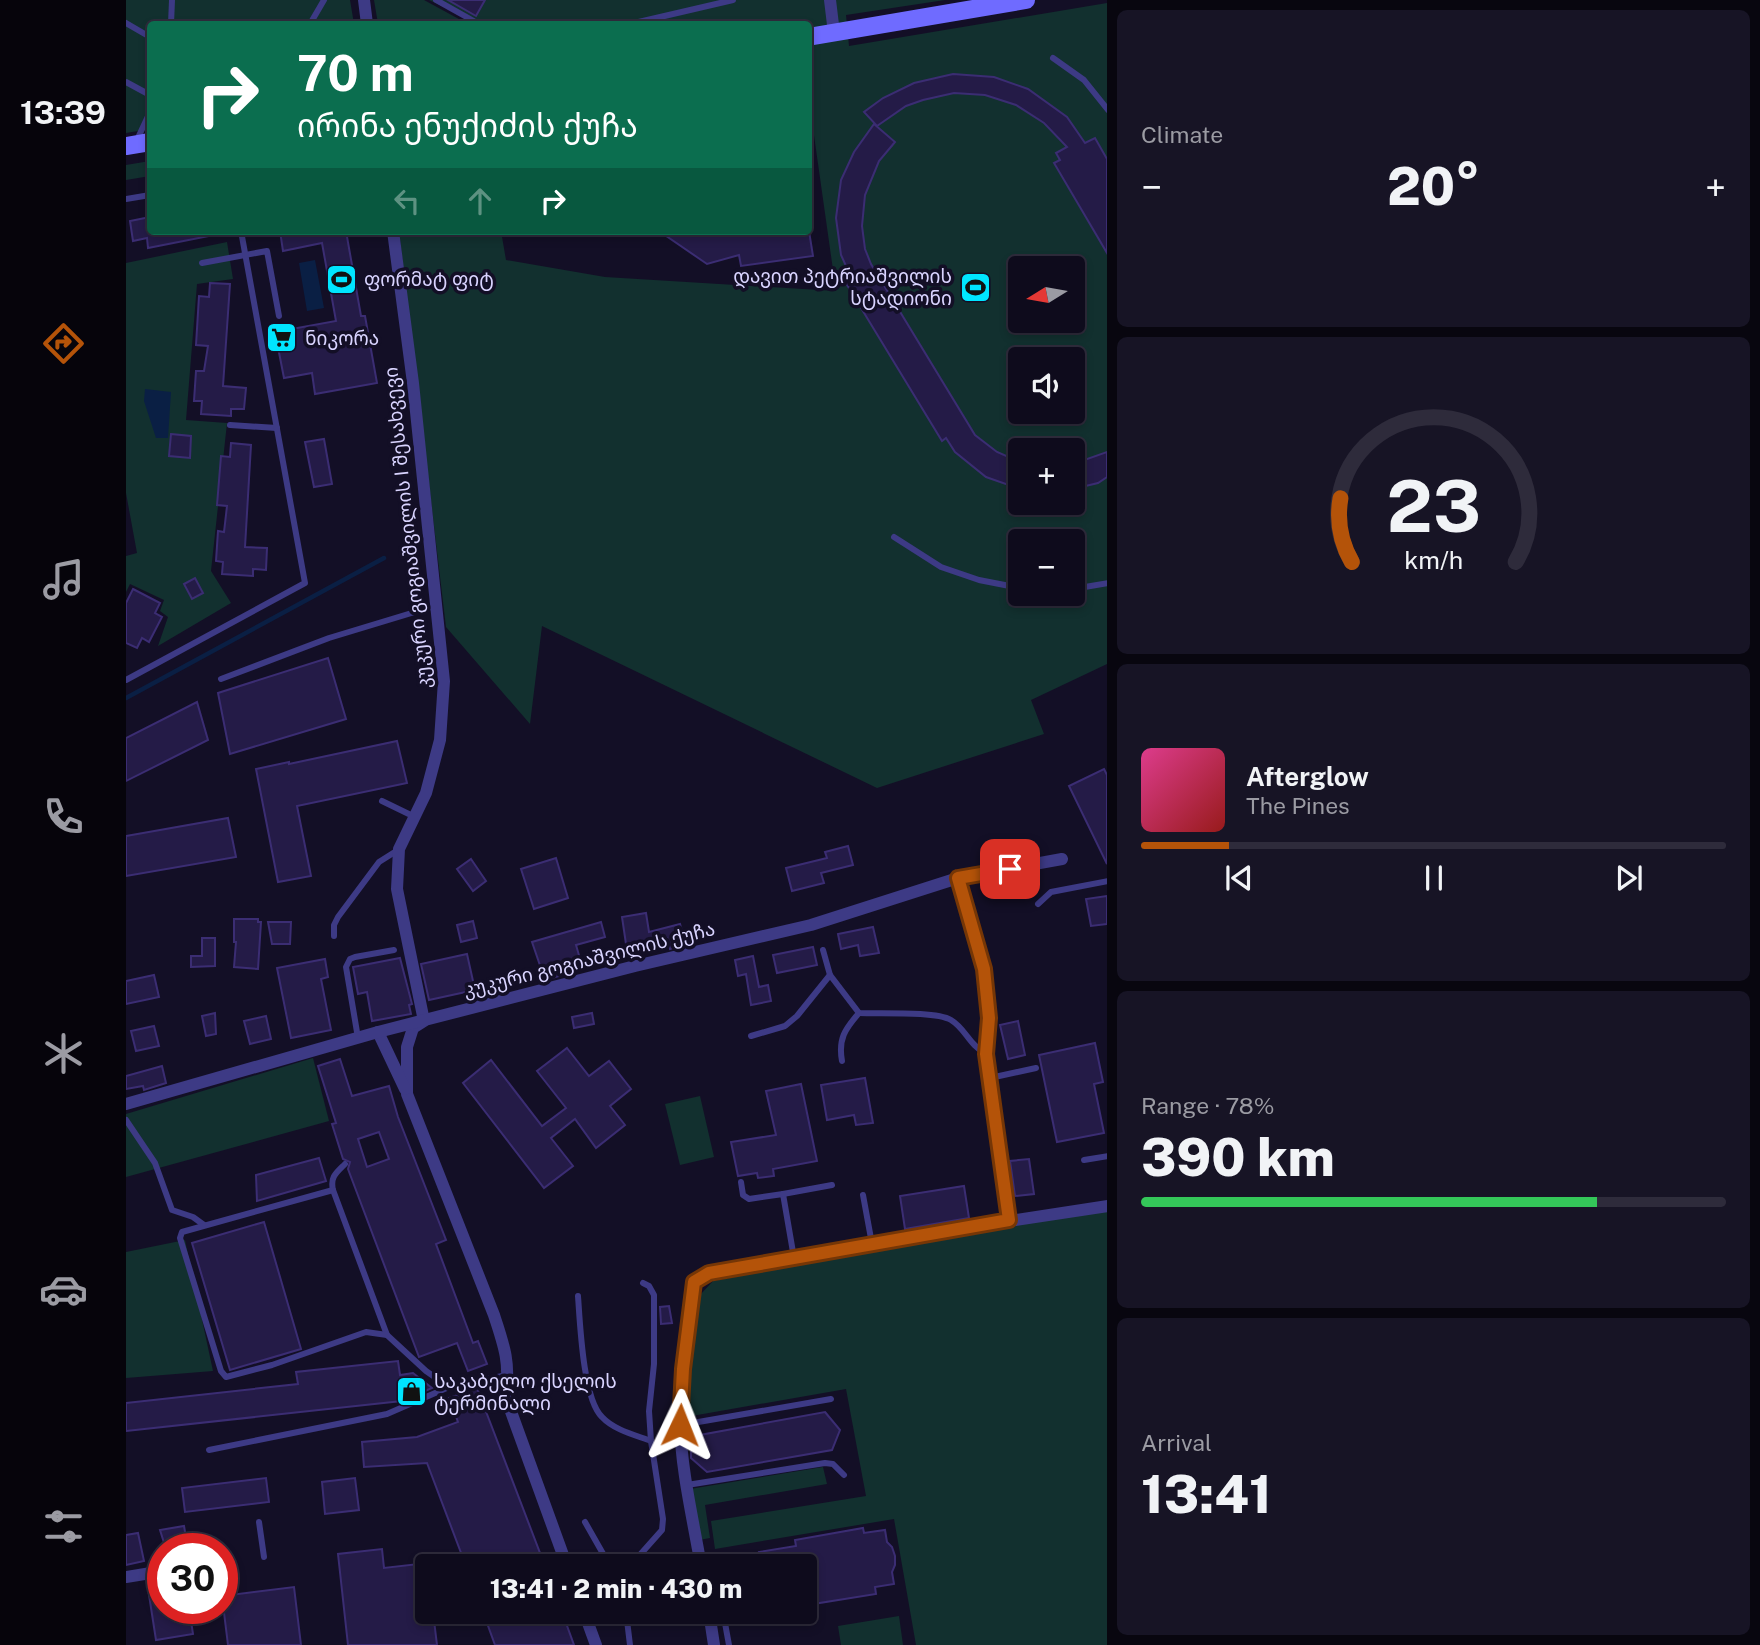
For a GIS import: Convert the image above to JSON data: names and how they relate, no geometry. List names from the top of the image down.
{
  "streets": {
    "street": ["კუკური გოგიაშვილის I შესახვევი", "კუკური გოგიაშვილის ქუჩა"]
  },
  "crossings": [
    ["კუკური გოგიაშვილის I შესახვევი", "კუკური გოგიაშვილის ქუჩა"]
  ],
  "places": {
    "sports": ["ფორმატ ფიტ", "დავით პეტრიაშვილის სტადიონი"],
    "supermarket": ["ნიკორა"],
    "shop": ["საკაბელო ქსელის ტერმინალი"]
  },
  "north": "left",
  "page": {
    "tabs": "13:39",
    "tile": [
      "Climate",
      ["Range · 78%", "390 km"],
      ["Arrival", "13:41"]
    ],
    "turn": ["70 m", "ირინა ენუქიძის ქუჩა"],
    "heat": ["−", "20°", "+"],
    "map_buttons": ["+", "−"],
    "song": ["Afterglow", "The Pines"],
    "limit": "30",
    "trip": "13:41 · 2 min · 430 m",
    "gauge": ["23", "km/h"]
  }
}
